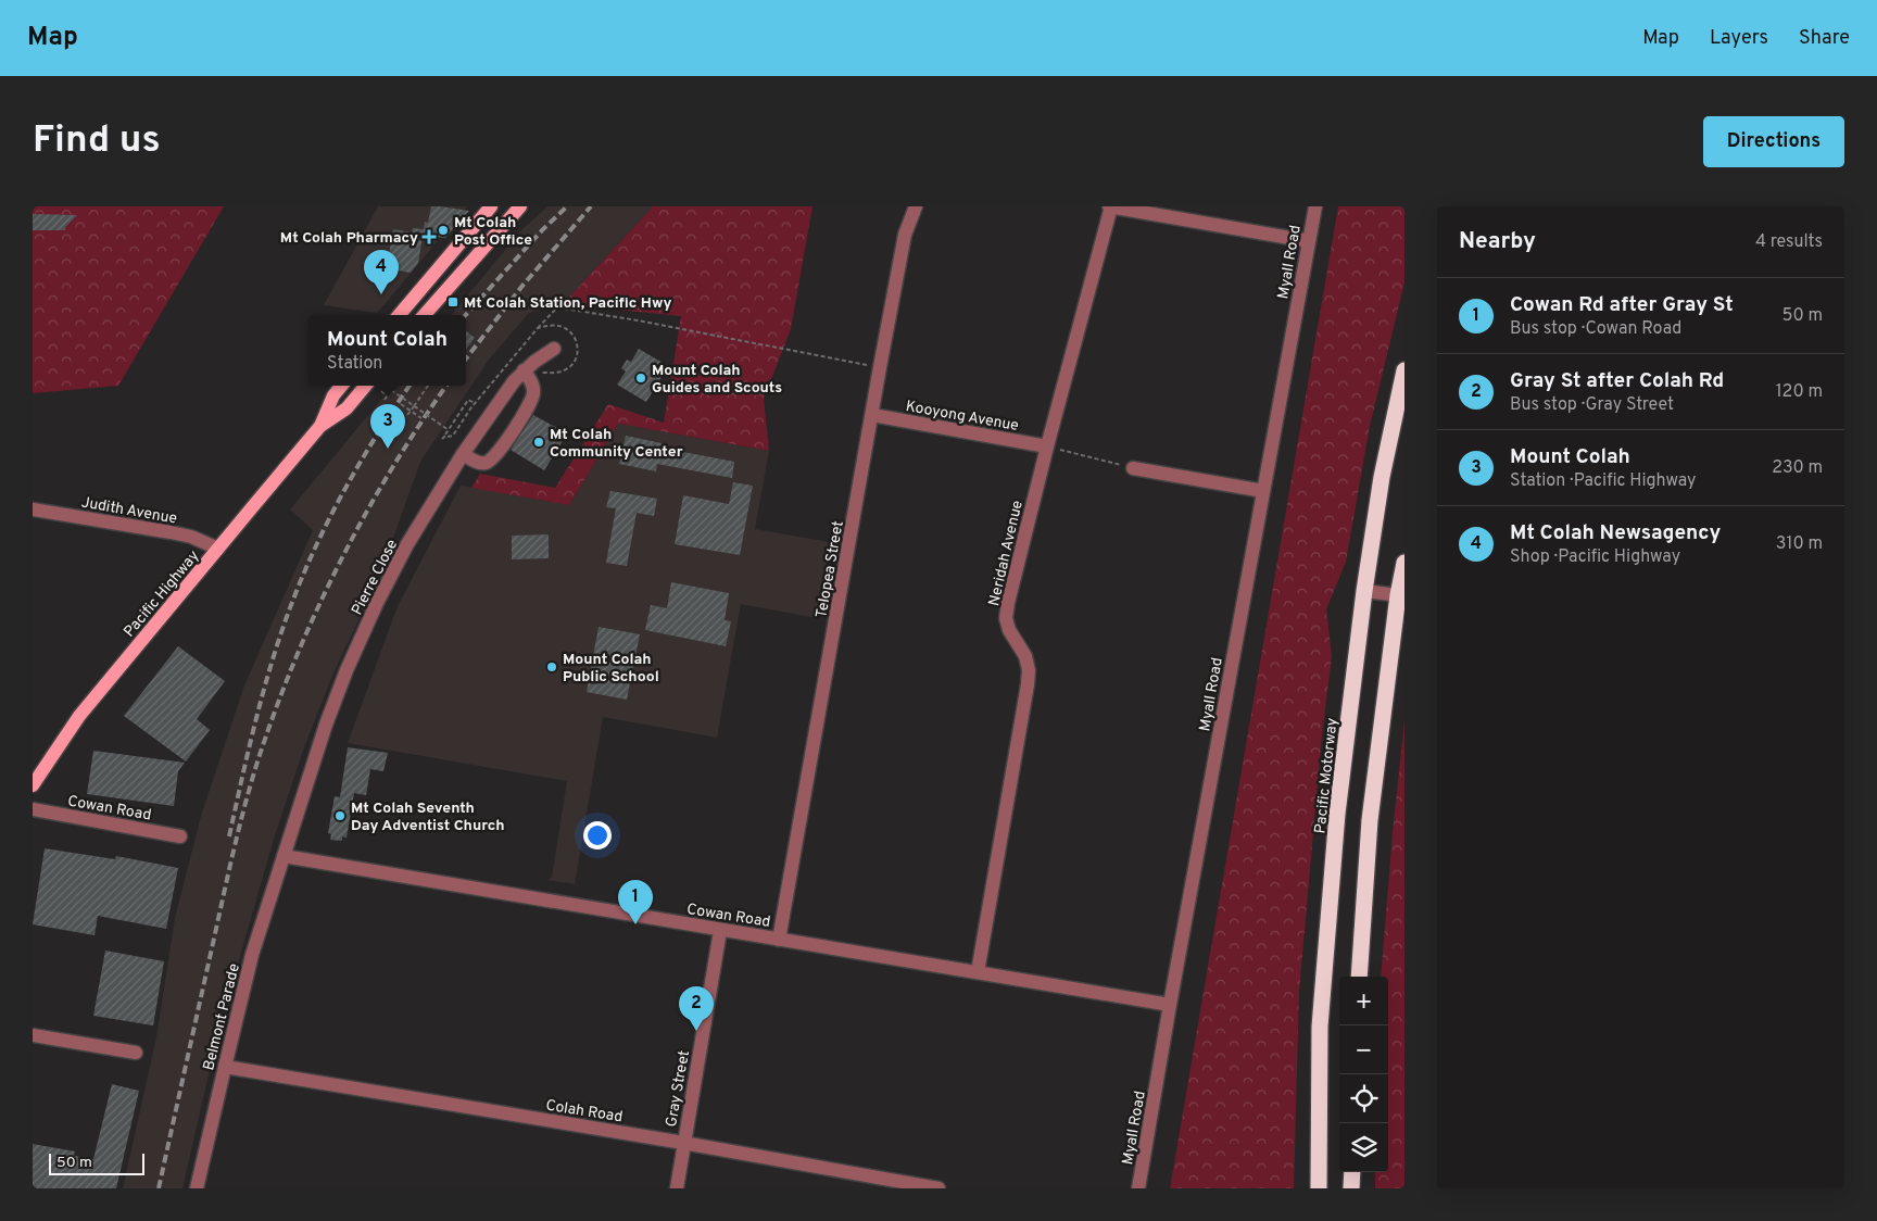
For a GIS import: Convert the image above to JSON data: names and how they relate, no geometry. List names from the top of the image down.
{
  "streets": {
    "highway": ["Pacific Motorway"],
    "main road": ["Pacific Highway"],
    "street": [
      "Myall Road",
      "Kooyong Avenue",
      "Judith Avenue",
      "Neridah Avenue",
      "Telopea Street",
      "Pierre Close",
      "Cowan Road",
      "Belmont Parade",
      "Gray Street",
      "Colah Road"
    ]
  },
  "crossings": [
    ["Myall Road", "Cowan Road"],
    ["Kooyong Avenue", "Neridah Avenue"],
    ["Kooyong Avenue", "Telopea Street"],
    ["Judith Avenue", "Pacific Highway"],
    ["Neridah Avenue", "Cowan Road"],
    ["Telopea Street", "Cowan Road"],
    ["Pierre Close", "Cowan Road"],
    ["Pierre Close", "Belmont Parade"],
    ["Cowan Road", "Belmont Parade"],
    ["Cowan Road", "Gray Street"],
    ["Belmont Parade", "Colah Road"],
    ["Gray Street", "Colah Road"]
  ],
  "places": {
    "other": [
      "Mt Colah Post Office",
      "Mount Colah Guides and Scouts",
      "Mt Colah Community Center",
      "Mount Colah Public School",
      "Mt Colah Seventh Day Adventist Church"
    ],
    "health": ["Mt Colah Pharmacy"],
    "transit": ["Mt Colah Station, Pacific Hwy"]
  },
  "scale_bar": "50 m",
  "page": {
    "header": "Map",
    "nav": ["Map", "Layers", "Share"],
    "buttons": "Directions",
    "title": "Find us",
    "heading": ["Nearby", "4 results"],
    "pins": [
      "4",
      "3",
      "1",
      "2"
    ],
    "list": [
      {
        "mark": "1",
        "name": "Cowan Rd after Gray St",
        "note": "Bus stop · Cowan Road",
        "value": "50 m"
      },
      {
        "mark": "2",
        "name": "Gray St after Colah Rd",
        "note": "Bus stop · Gray Street",
        "value": "120 m"
      },
      {
        "mark": "3",
        "name": "Mount Colah",
        "note": "Station · Pacific Highway",
        "value": "230 m"
      },
      {
        "mark": "4",
        "name": "Mt Colah Newsagency",
        "note": "Shop · Pacific Highway",
        "value": "310 m"
      }
    ],
    "popup": ["Mount Colah", "Station"],
    "map_buttons": ["+", "−"],
    "scale": "50 m"
  }
}
